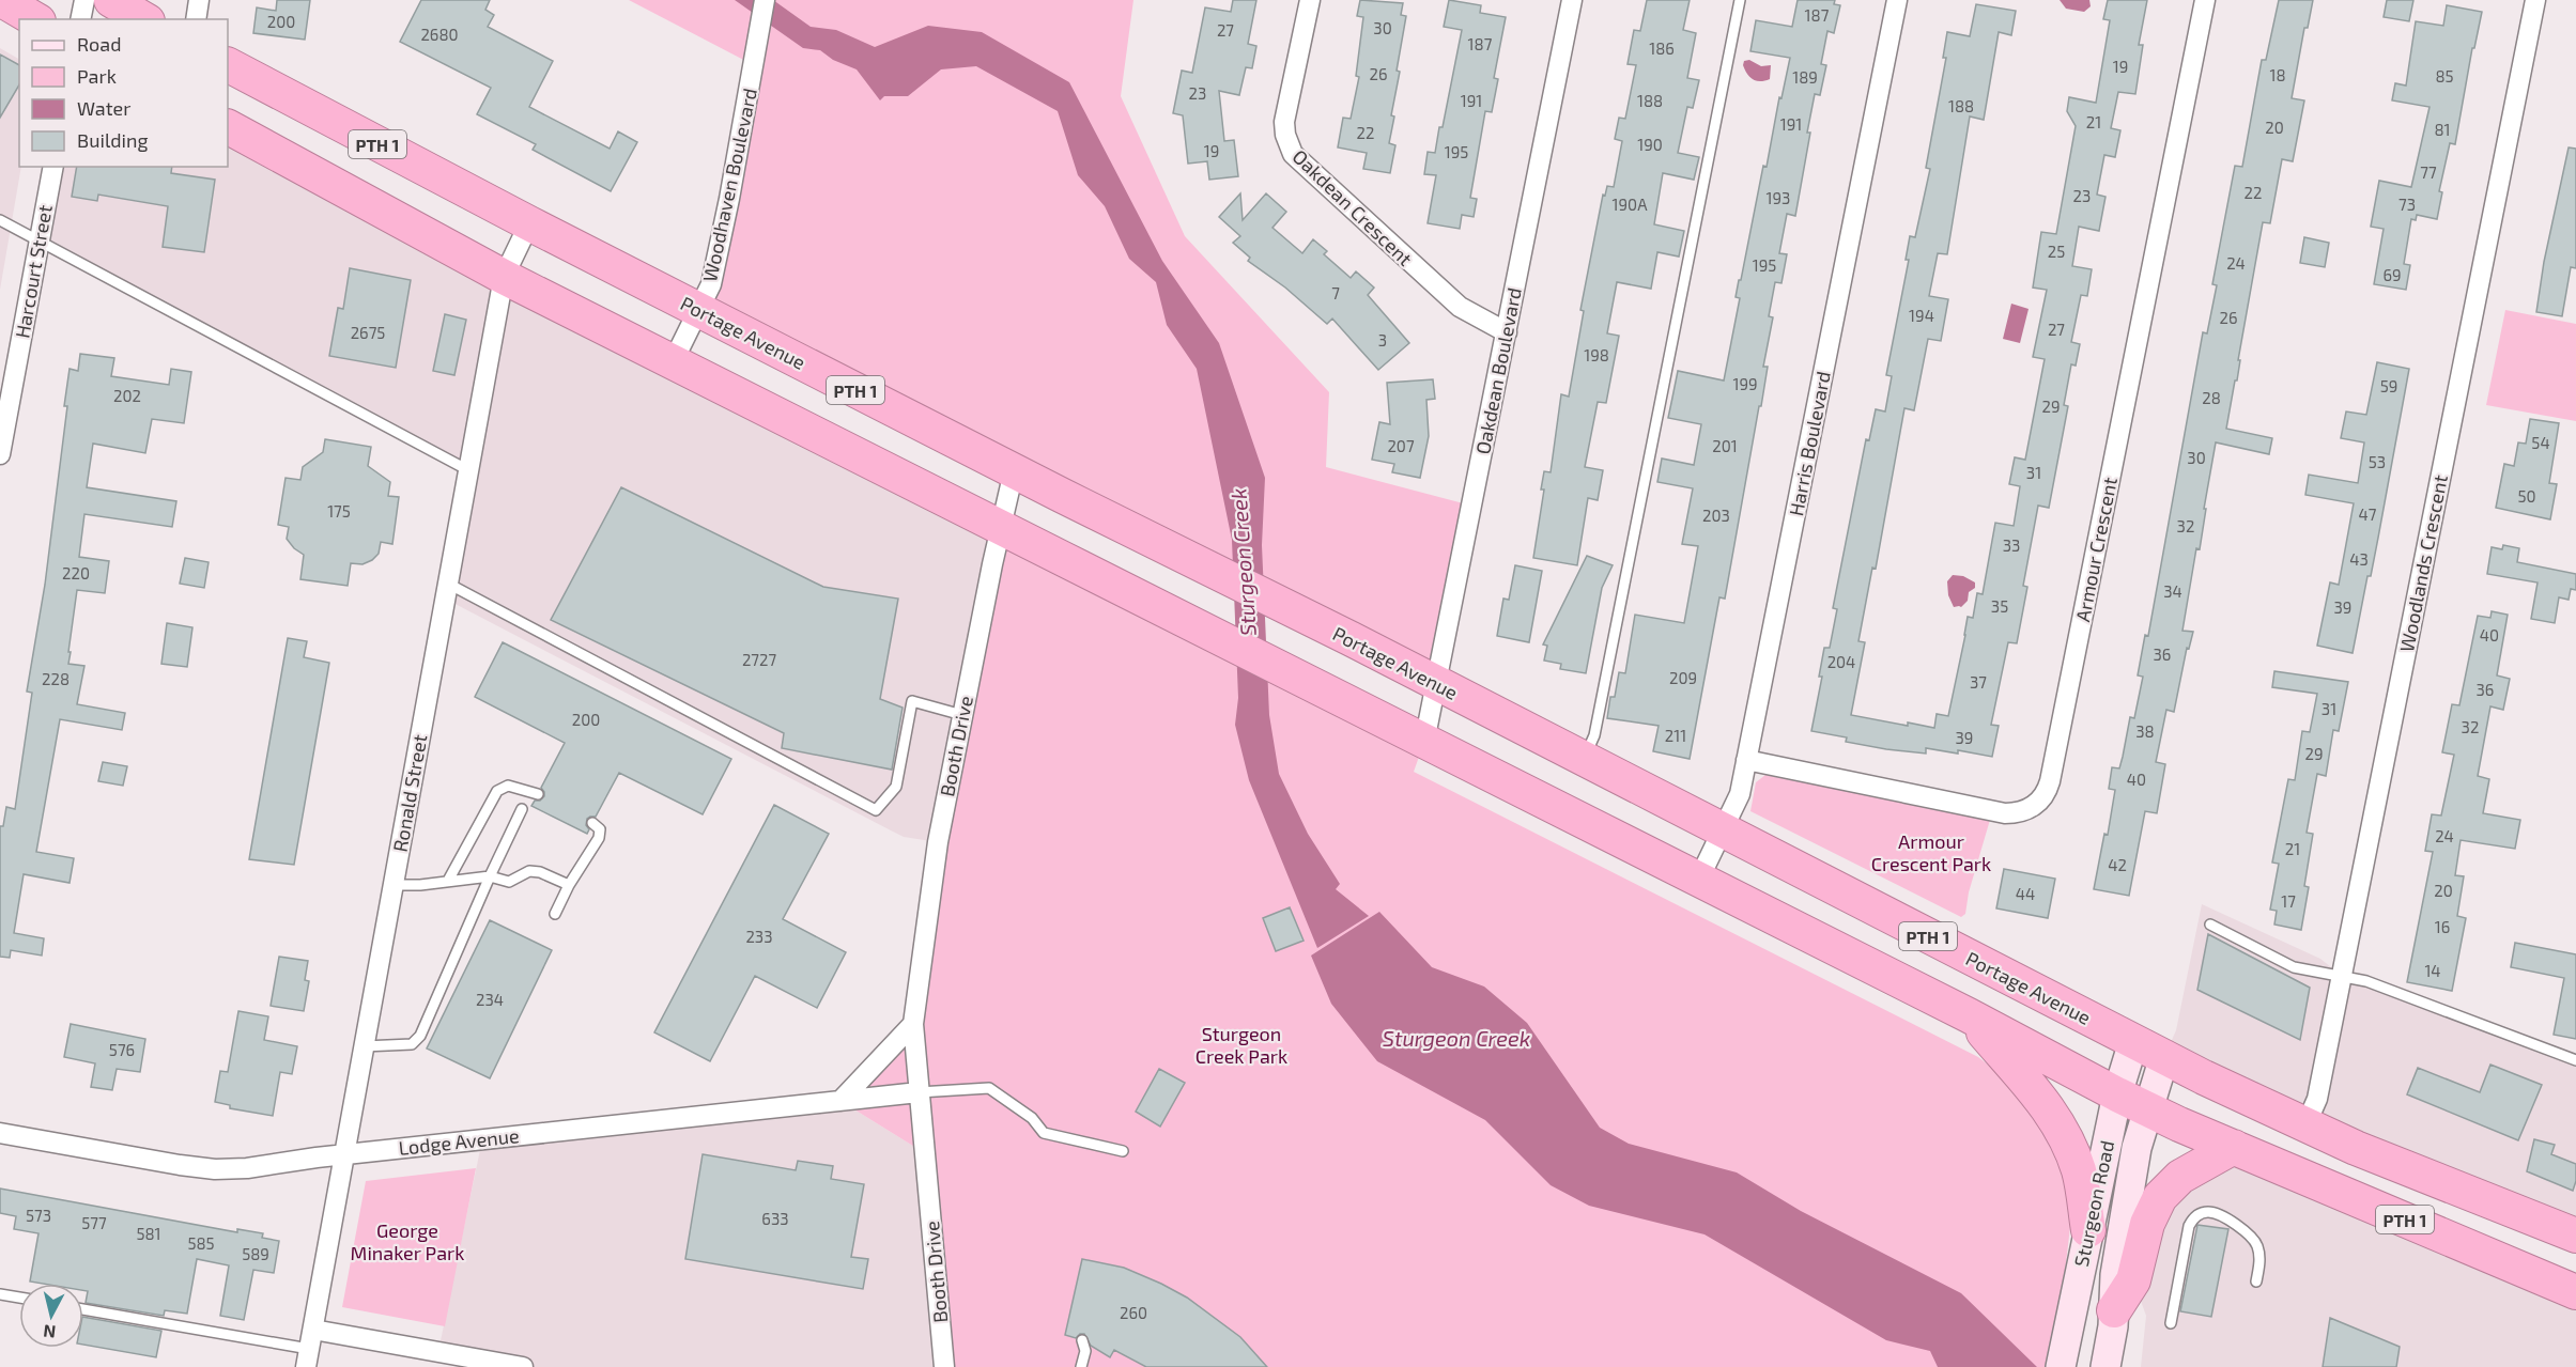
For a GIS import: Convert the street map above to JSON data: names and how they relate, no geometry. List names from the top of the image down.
{
  "streets": {
    "highway": ["PTH 1", "Portage Avenue"],
    "main road": ["Sturgeon Road"],
    "street": [
      "Woodhaven Boulevard",
      "Oakdean Crescent",
      "Harcourt Street",
      "Oakdean Boulevard",
      "Harris Boulevard",
      "Armour Crescent",
      "Woodlands Crescent",
      "Booth Drive",
      "Ronald Street",
      "Lodge Avenue"
    ]
  },
  "crossings": [
    ["PTH 1", "Woodhaven Boulevard"],
    ["PTH 1", "Oakdean Boulevard"],
    ["PTH 1", "Harris Boulevard"],
    ["PTH 1", "Booth Drive"],
    ["PTH 1", "Ronald Street"],
    ["PTH 1", "Sturgeon Road"],
    ["Woodhaven Boulevard", "Portage Avenue"],
    ["Oakdean Crescent", "Oakdean Boulevard"],
    ["Portage Avenue", "Oakdean Boulevard"],
    ["Portage Avenue", "Harris Boulevard"],
    ["Portage Avenue", "Woodlands Crescent"],
    ["Portage Avenue", "Booth Drive"],
    ["Portage Avenue", "Ronald Street"],
    ["Portage Avenue", "Sturgeon Road"],
    ["Harris Boulevard", "Armour Crescent"],
    ["Booth Drive", "Lodge Avenue"],
    ["Ronald Street", "Lodge Avenue"]
  ],
  "water": ["Sturgeon Creek"],
  "parks": ["Armour Crescent Park", "Sturgeon Creek Park", "George Minaker Park"],
  "house_numbers": [
    "187",
    "200",
    "30",
    "27",
    "2680",
    "187",
    "186",
    "19",
    "26",
    "18",
    "85",
    "189",
    "23",
    "191",
    "188",
    "188",
    "21",
    "191",
    "20",
    "81",
    "22",
    "190",
    "19",
    "195",
    "77",
    "22",
    "23",
    "193",
    "190A",
    "73",
    "25",
    "24",
    "195",
    "69",
    "7",
    "194",
    "26",
    "27",
    "2675",
    "3",
    "198",
    "199",
    "59",
    "202",
    "28",
    "29",
    "54",
    "207",
    "201",
    "30",
    "53",
    "31",
    "50",
    "175",
    "47",
    "203",
    "32",
    "33",
    "43",
    "220",
    "34",
    "35",
    "39",
    "40",
    "36",
    "2727",
    "204",
    "209",
    "228",
    "37",
    "36",
    "31",
    "200",
    "32",
    "38",
    "211",
    "39",
    "29",
    "40",
    "24",
    "21",
    "42",
    "20",
    "44",
    "17",
    "16",
    "233",
    "14",
    "234",
    "576",
    "573",
    "633",
    "577",
    "581",
    "585",
    "589",
    "260"
  ],
  "legend": [
    "Road",
    "Park",
    "Water",
    "Building"
  ],
  "north": "bottom"
}
